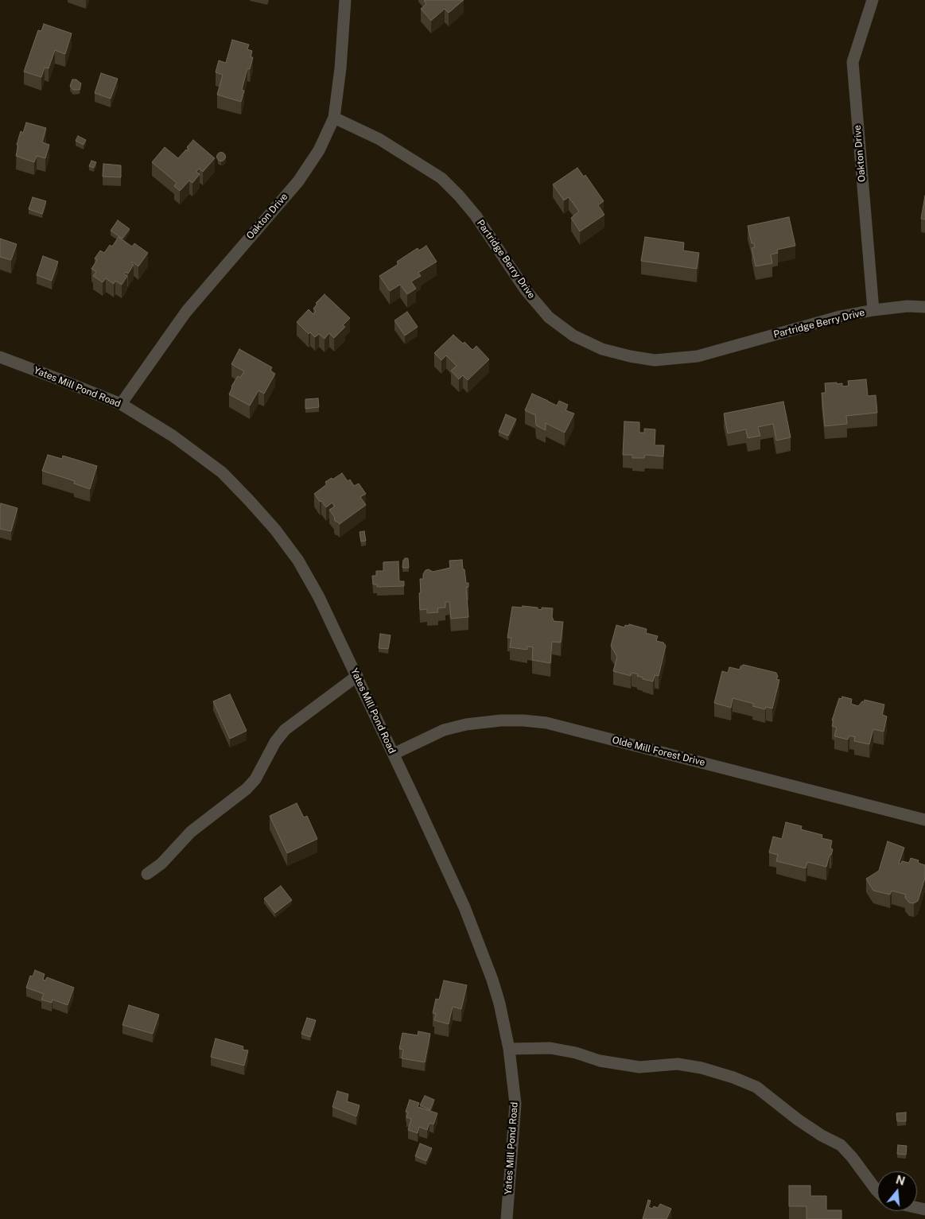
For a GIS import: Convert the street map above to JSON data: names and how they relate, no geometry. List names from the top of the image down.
{
  "streets": {
    "street": [
      "Oakton Drive",
      "Partridge Berry Drive",
      "Yates Mill Pond Road",
      "Olde Mill Forest Drive"
    ]
  },
  "crossings": [
    ["Oakton Drive", "Partridge Berry Drive"],
    ["Oakton Drive", "Yates Mill Pond Road"],
    ["Yates Mill Pond Road", "Olde Mill Forest Drive"]
  ],
  "north": "top"
}
